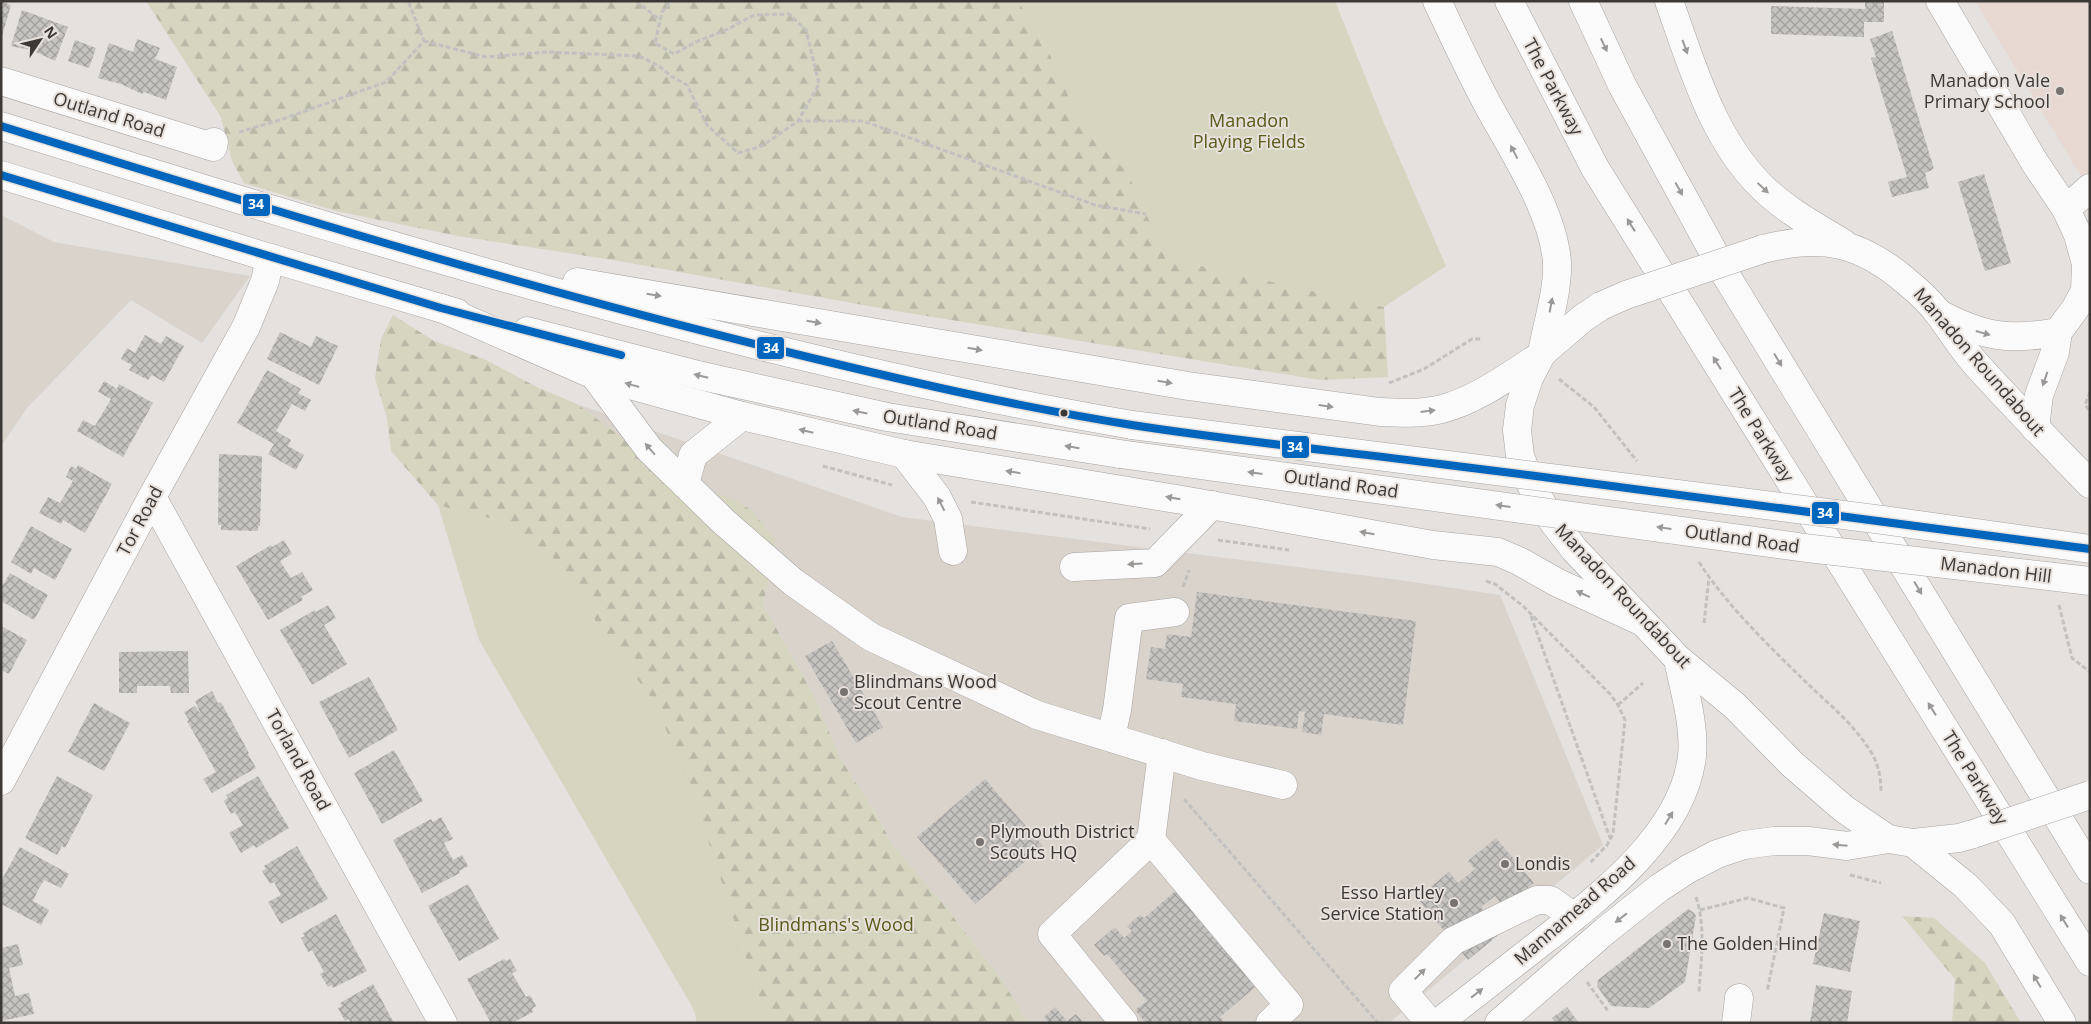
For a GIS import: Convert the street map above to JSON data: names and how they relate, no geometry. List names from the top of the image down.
{
  "streets": {
    "main road": [
      "The Parkway",
      "Outland Road",
      "Manadon Roundabout",
      "Tor Road",
      "Manadon Hill",
      "Torland Road",
      "Mannamead Road"
    ]
  },
  "crossings": [
    ["Outland Road", "Tor Road"],
    ["Outland Road", "Manadon Hill"],
    ["Manadon Roundabout", "Mannamead Road"],
    ["Tor Road", "Torland Road"]
  ],
  "parks": ["Manadon Playing Fields", "Blindmans's Wood"],
  "places": [
    "Manadon Vale Primary School",
    "Blindmans Wood Scout Centre",
    "Plymouth District Scouts HQ",
    "Londis",
    "Esso Hartley Service Station",
    "The Golden Hind"
  ],
  "lines": ["transit line 34"],
  "north": "top right"
}
